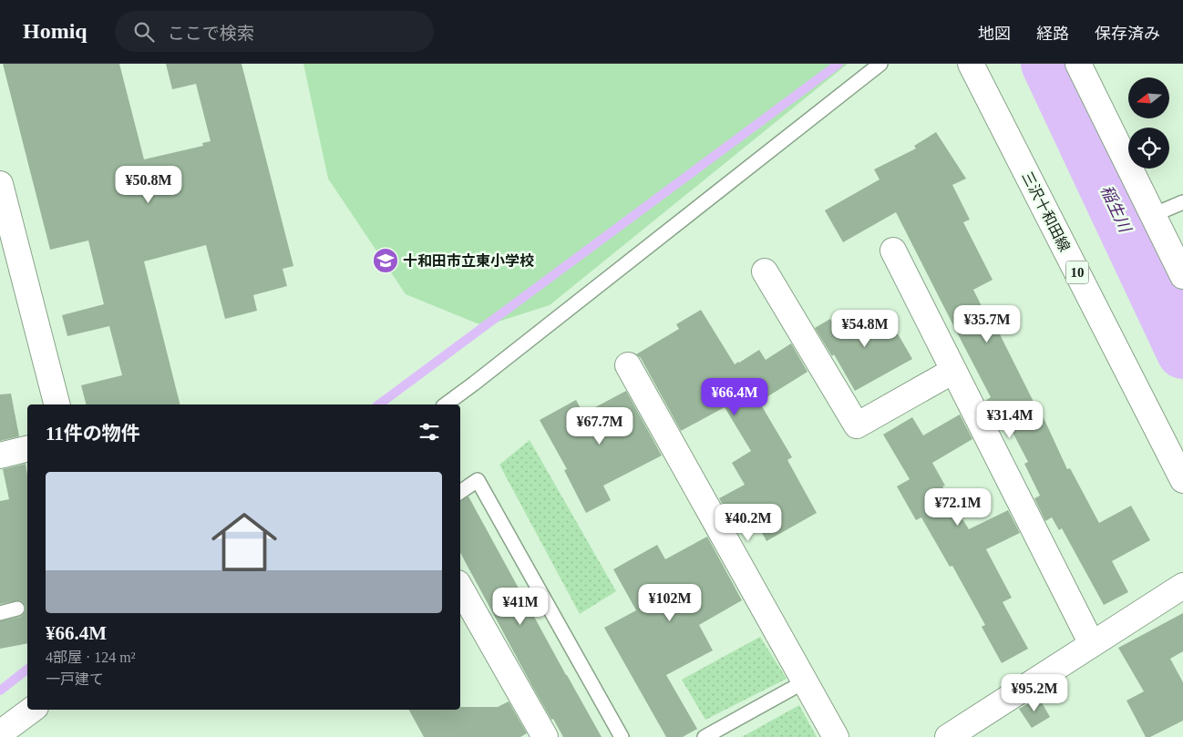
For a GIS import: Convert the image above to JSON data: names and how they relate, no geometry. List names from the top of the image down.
{
  "streets": {
    "street": ["三沢十和田線", "10"]
  },
  "water": ["稲生川"],
  "places": {
    "school or university": ["十和田市立東小学校"]
  },
  "north": "left",
  "page": {
    "header": "Homiq",
    "search": "ここで検索",
    "nav": ["地図", "経路", "保存済み"],
    "price": [
      "¥50.8M",
      "¥35.7M",
      "¥54.8M",
      "¥66.4M",
      "¥31.4M",
      "¥67.7M",
      "¥72.1M",
      "¥40.2M",
      "¥102M",
      "¥41M",
      "¥95.2M"
    ],
    "heading": "11件の物件",
    "list": [
      {
        "name": "¥66.4M",
        "note": "4部屋 · 124 m² · 一戸建て"
      }
    ]
  }
}
